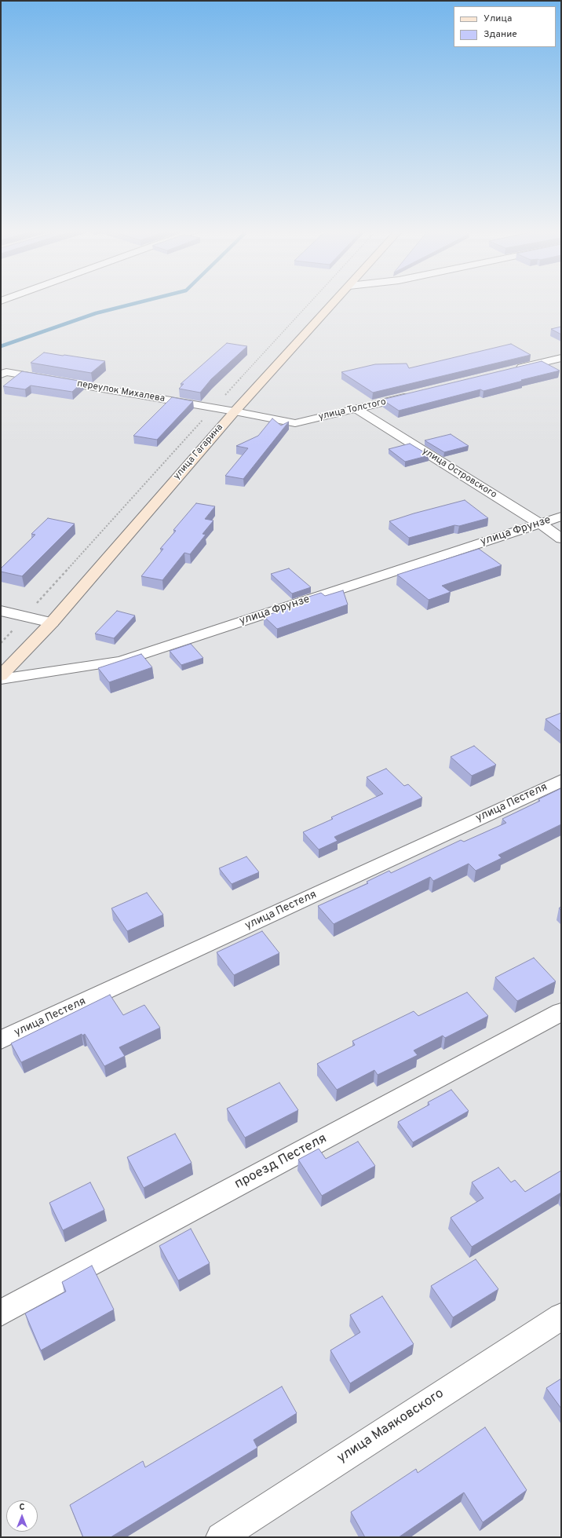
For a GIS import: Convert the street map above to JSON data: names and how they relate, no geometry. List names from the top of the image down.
{
  "streets": {
    "main road": ["улица Гагарина"],
    "street": [
      "переулок Михалева",
      "улица Толстого",
      "улица Островского",
      "улица Фрунзе",
      "улица Пестеля",
      "проезд Пестеля",
      "улица Маяковского"
    ]
  },
  "crossings": [
    ["переулок Михалева", "улица Толстого"],
    ["переулок Михалева", "улица Гагарина"],
    ["улица Толстого", "улица Гагарина"],
    ["улица Толстого", "улица Островского"],
    ["улица Островского", "улица Фрунзе"]
  ],
  "legend": ["Улица", "Здание"],
  "north": "top"
}
